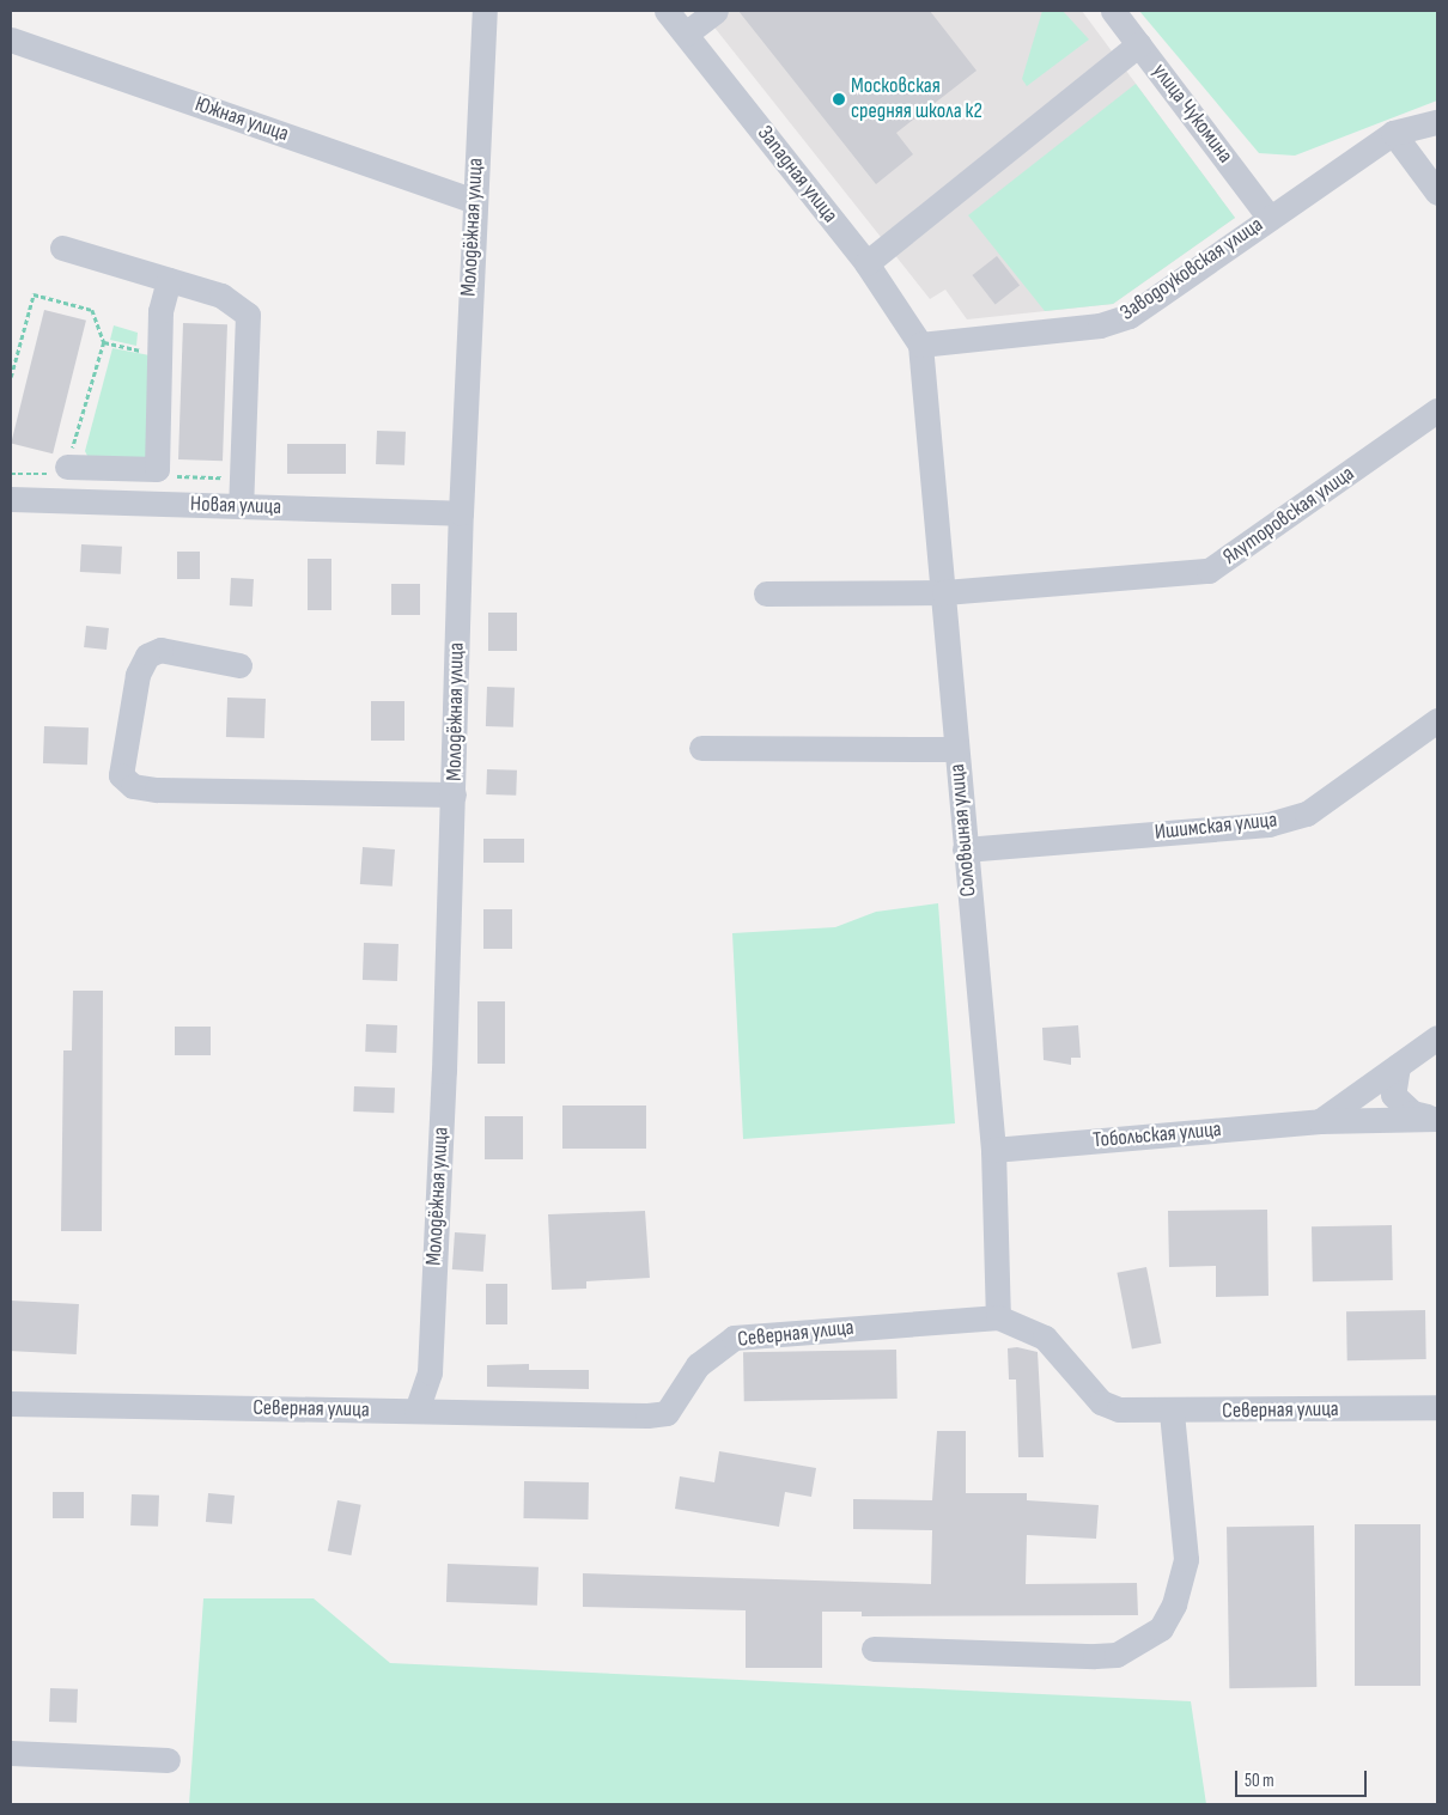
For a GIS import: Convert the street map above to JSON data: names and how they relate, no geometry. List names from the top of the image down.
{
  "streets": {
    "street": [
      "улица Чукомина",
      "Южная улица",
      "Западная улица",
      "Молодёжная улица",
      "Заводоуковская улица",
      "Новая улица",
      "Ялуторовская улица",
      "Ишимская улица",
      "Соловьиная улица",
      "Тобольская улица",
      "Северная улица"
    ]
  },
  "crossings": [
    ["улица Чукомина", "Заводоуковская улица"],
    ["Южная улица", "Молодёжная улица"],
    ["Западная улица", "Заводоуковская улица"],
    ["Западная улица", "Соловьиная улица"],
    ["Молодёжная улица", "Новая улица"],
    ["Молодёжная улица", "Северная улица"],
    ["Заводоуковская улица", "Соловьиная улица"],
    ["Ялуторовская улица", "Соловьиная улица"],
    ["Ишимская улица", "Соловьиная улица"],
    ["Соловьиная улица", "Тобольская улица"],
    ["Соловьиная улица", "Северная улица"]
  ],
  "places": ["Московская средняя школа к2"],
  "scale_bar": "50 m"
}
